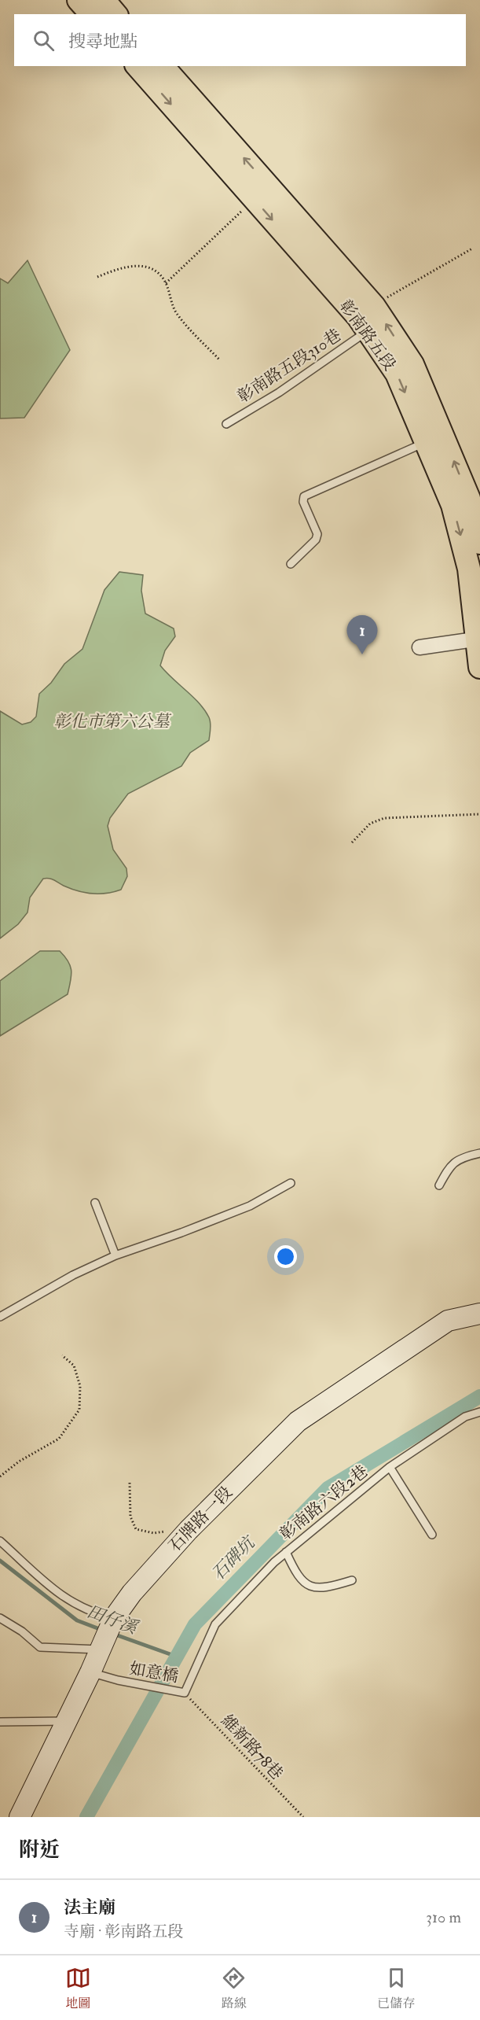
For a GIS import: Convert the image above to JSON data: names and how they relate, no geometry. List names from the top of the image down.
{
  "streets": {
    "main road": ["彰南路五段"],
    "street": ["石牌路一段"],
    "lane": ["彰南路五段310巷", "彰南路六段2巷", "如意橋"],
    "path": ["維新路78巷"]
  },
  "crossings": [
    ["彰南路五段", "彰南路五段310巷"],
    ["彰南路六段2巷", "如意橋"],
    ["彰南路六段2巷", "維新路78巷"],
    ["石牌路一段", "如意橋"],
    ["如意橋", "維新路78巷"]
  ],
  "water": ["石碑坑", "田仔溪"],
  "parks": ["彰化市第六公墓"],
  "page": {
    "search": "搜尋地點",
    "pins": "1",
    "heading": "附近",
    "list": [
      {
        "mark": "1",
        "name": "法主廟",
        "note": "寺廟 · 彰南路五段",
        "value": "310 m"
      }
    ],
    "nav": ["地圖", "路線", "已儲存"]
  }
}
